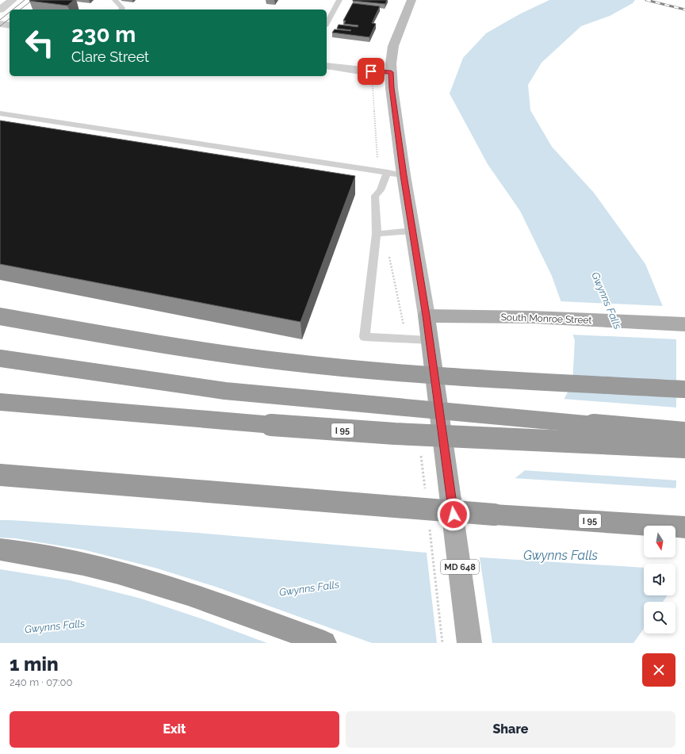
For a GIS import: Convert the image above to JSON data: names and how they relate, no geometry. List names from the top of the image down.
{
  "streets": {
    "highway": ["I 95"],
    "main road": ["South Monroe Street", "MD 648"]
  },
  "crossings": [
    ["South Monroe Street", "MD 648"]
  ],
  "water": ["Gwynns Falls"],
  "north": "bottom",
  "page": {
    "turn": ["230 m", "Clare Street"],
    "heading": ["1 min", "240 m · 07:00"],
    "buttons": ["Exit", "Share"]
  }
}
